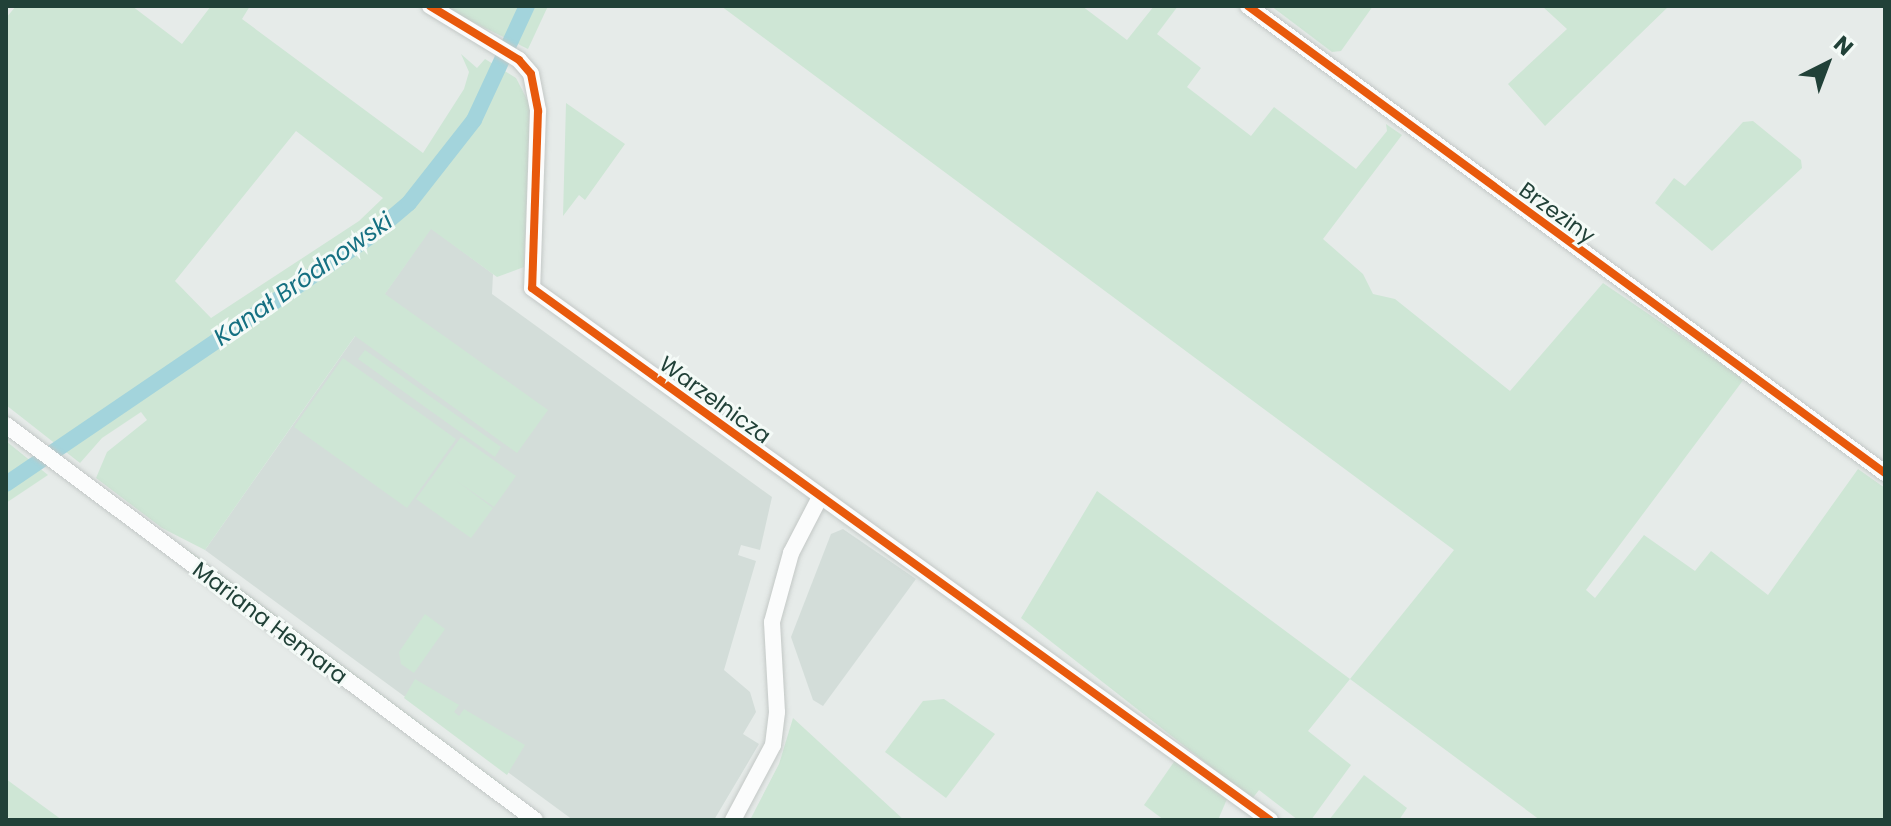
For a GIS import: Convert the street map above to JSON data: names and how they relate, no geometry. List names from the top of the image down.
{
  "streets": {
    "street": ["Brzeziny", "Warzelnicza", "Mariana Hemara"]
  },
  "water": ["Kanał Bródnowski"],
  "north": "top right"
}
